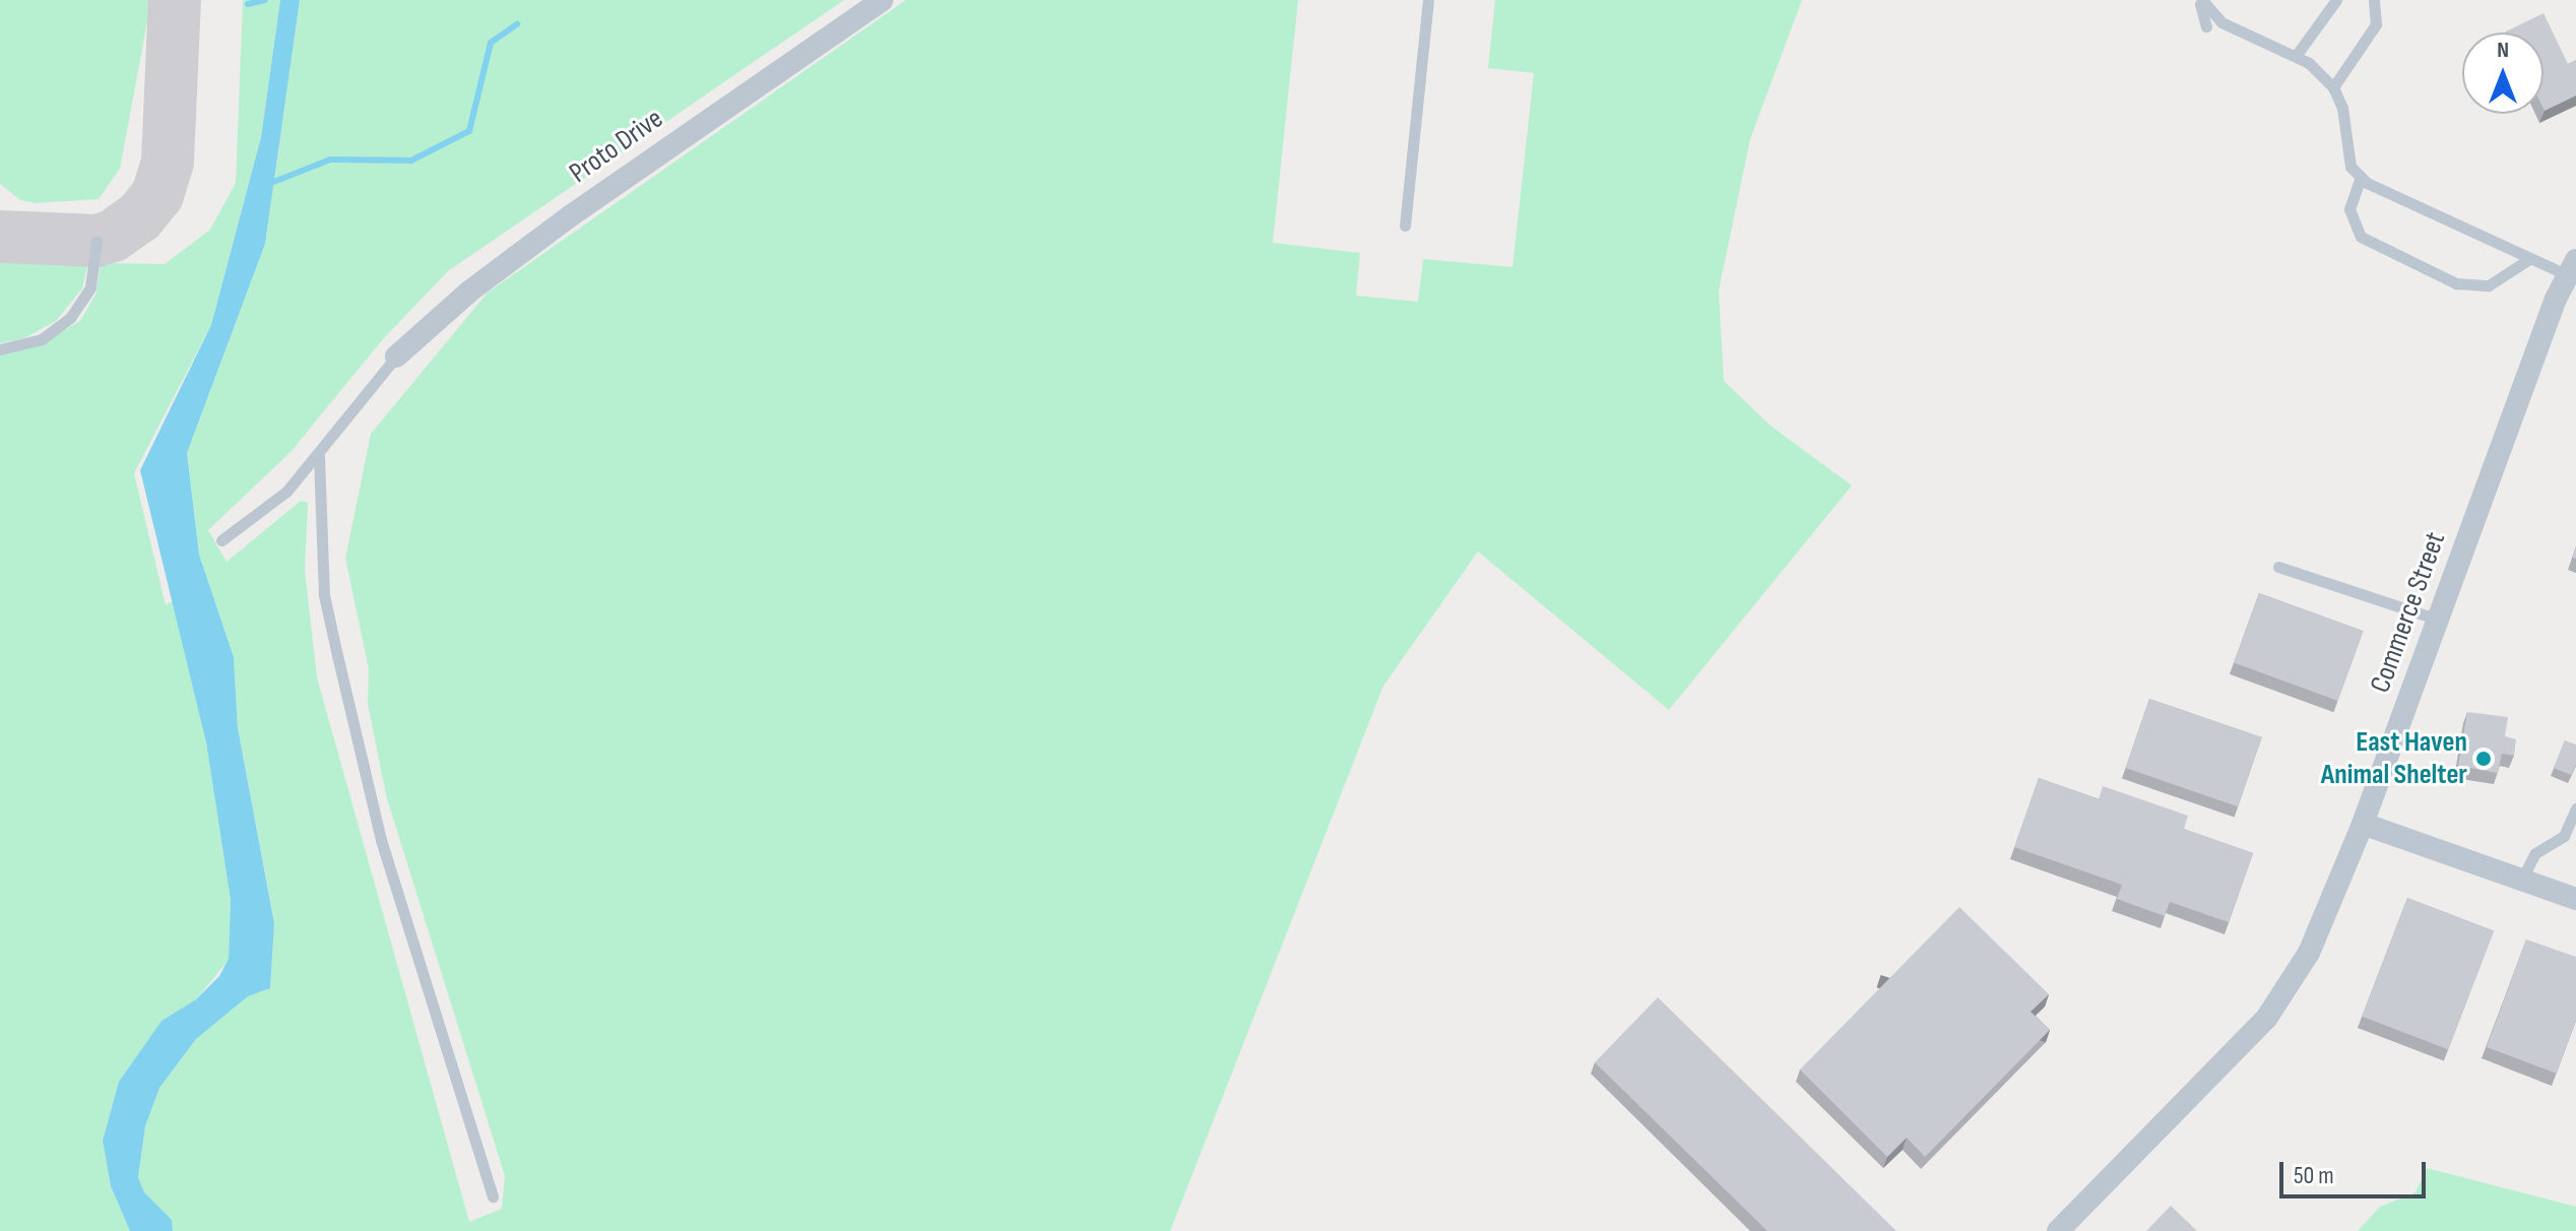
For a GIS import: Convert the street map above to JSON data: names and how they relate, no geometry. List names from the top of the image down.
{
  "streets": {
    "street": ["Proto Drive", "Commerce Street"]
  },
  "places": ["East Haven Animal Shelter"],
  "scale_bar": "50 m",
  "north": "top"
}
